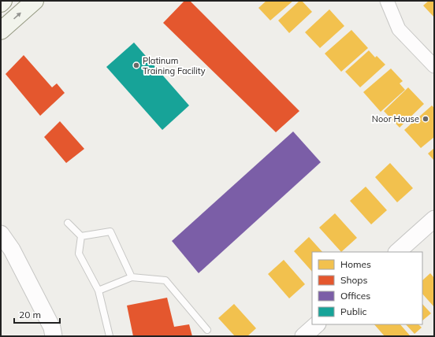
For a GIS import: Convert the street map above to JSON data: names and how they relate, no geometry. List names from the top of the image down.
{
  "places": ["Platinum Training Facility", "Noor House"],
  "legend": [
    "Homes",
    "Shops",
    "Offices",
    "Public"
  ],
  "scale_bar": "20 m"
}
